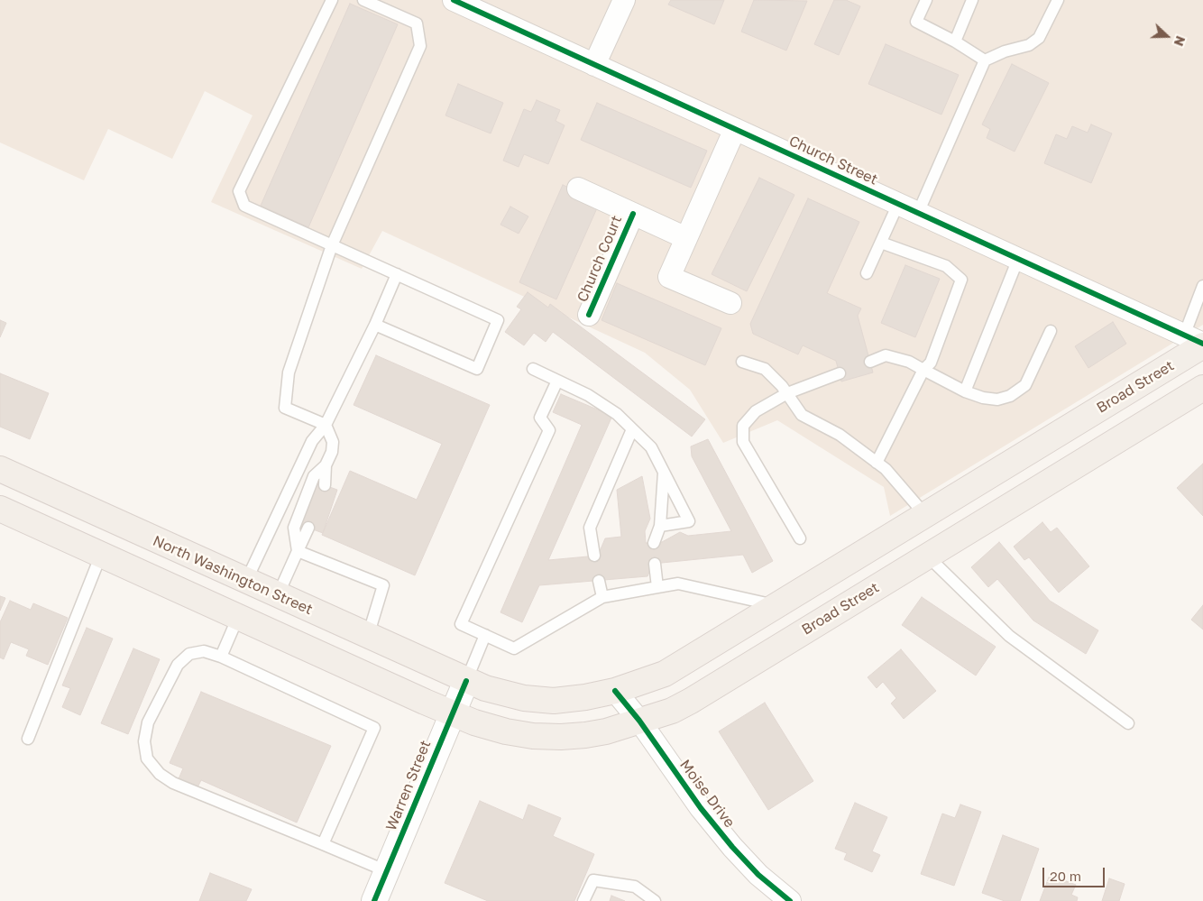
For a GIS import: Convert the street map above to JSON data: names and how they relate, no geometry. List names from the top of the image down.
{
  "streets": {
    "main road": ["Broad Street", "North Washington Street"],
    "street": [
      "Church Street",
      "Church Court",
      "Warren Street",
      "Moise Drive"
    ]
  },
  "crossings": [
    ["Church Street", "Broad Street"],
    ["Broad Street", "North Washington Street"],
    ["Broad Street", "Warren Street"],
    ["Broad Street", "Moise Drive"],
    ["North Washington Street", "Warren Street"]
  ],
  "scale_bar": "20 m",
  "north": "right"
}
